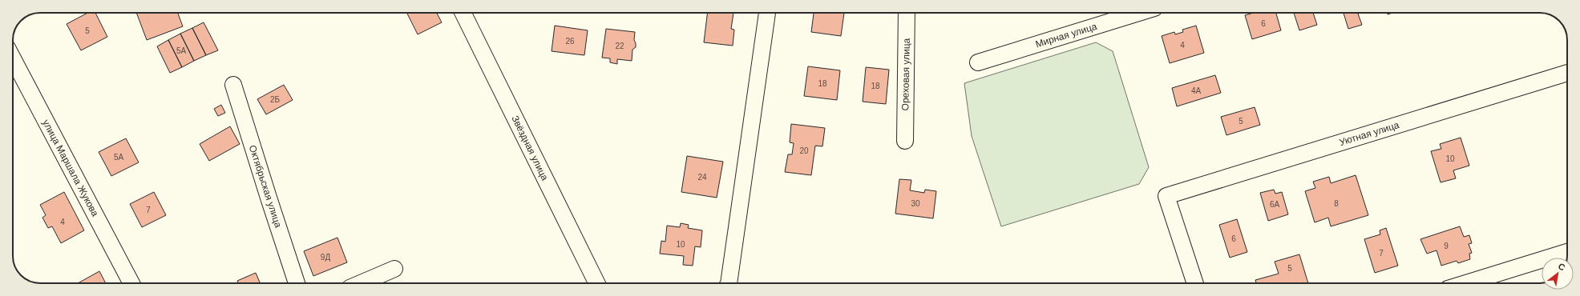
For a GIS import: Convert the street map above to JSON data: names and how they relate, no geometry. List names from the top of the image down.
{
  "streets": {
    "street": [
      "Мирная улица",
      "Ореховая улица",
      "Уютная улица",
      "Звёздная улица",
      "улица Маршала Жукова",
      "Октябрьская улица"
    ]
  },
  "house_numbers": [
    "6",
    "5",
    "26",
    "4",
    "22",
    "5А",
    "18",
    "18",
    "4А",
    "2Б",
    "5",
    "20",
    "5А",
    "10",
    "24",
    "30",
    "8",
    "6А",
    "7",
    "4",
    "6",
    "10",
    "9",
    "7",
    "9Д",
    "5"
  ],
  "north": "top right"
}
